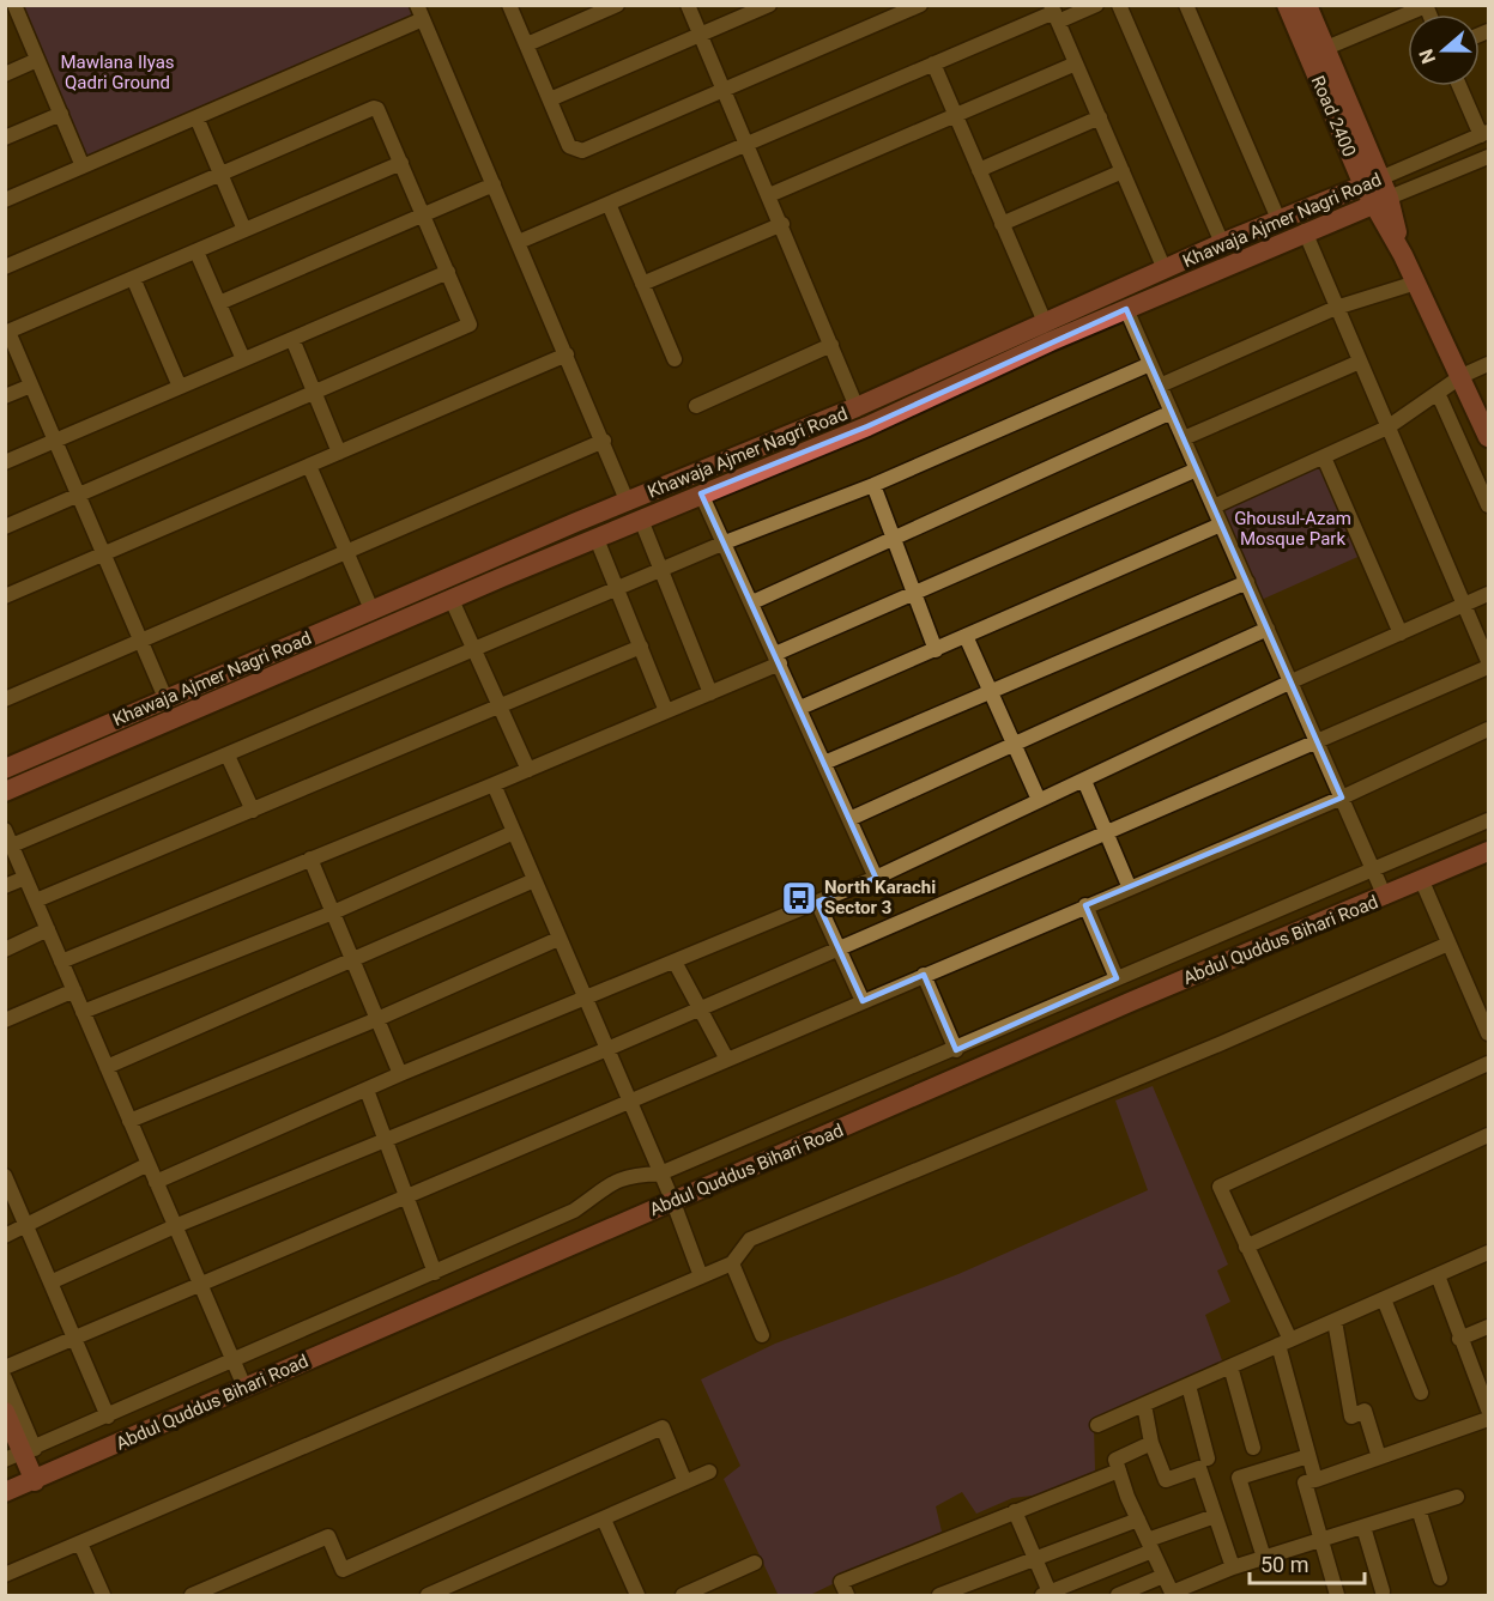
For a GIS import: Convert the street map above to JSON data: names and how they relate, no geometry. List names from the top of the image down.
{
  "streets": {
    "main road": ["Road 2400", "Khawaja Ajmer Nagri Road", "Abdul Quddus Bihari Road"]
  },
  "crossings": [
    ["Road 2400", "Khawaja Ajmer Nagri Road"]
  ],
  "parks": ["Mawlana Ilyas Qadri Ground", "Ghousul-Azam Mosque Park"],
  "places": {
    "bus stop": ["North Karachi Sector 3"]
  },
  "scale_bar": "50 m",
  "north": "left"
}
